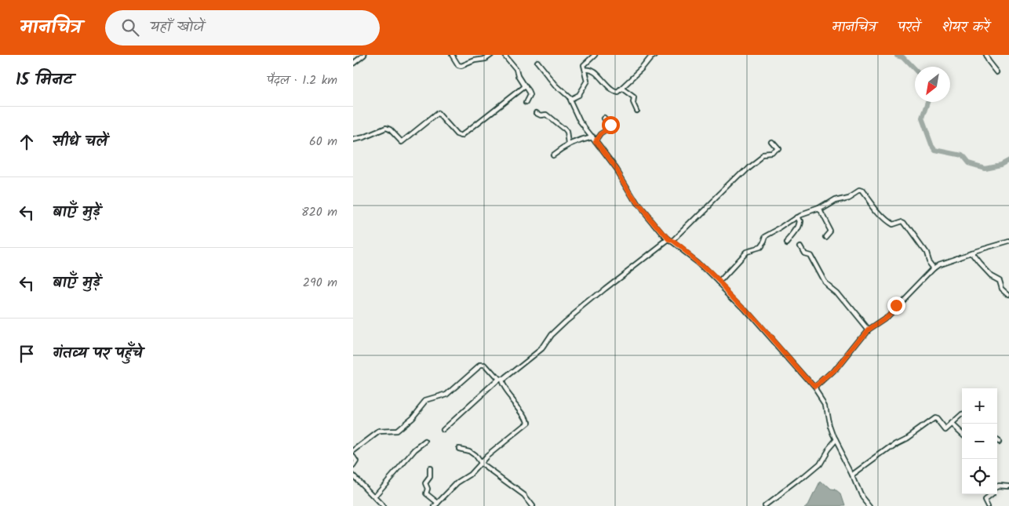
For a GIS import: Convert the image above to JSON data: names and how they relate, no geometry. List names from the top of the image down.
{
  "north": "bottom left",
  "page": {
    "header": "मानचित्र",
    "search": "यहाँ खोजें",
    "nav": ["मानचित्र", "परतें", "शेयर करें"],
    "heading": ["15 मिनट", "पैदल · 1.2 km"],
    "list": [
      ["सीधे चलें", "60 m"],
      ["बाएँ मुड़ें", "820 m"],
      ["बाएँ मुड़ें", "290 m"],
      "गंतव्य पर पहुँचे"
    ],
    "map_buttons": ["+", "−"]
  }
}
